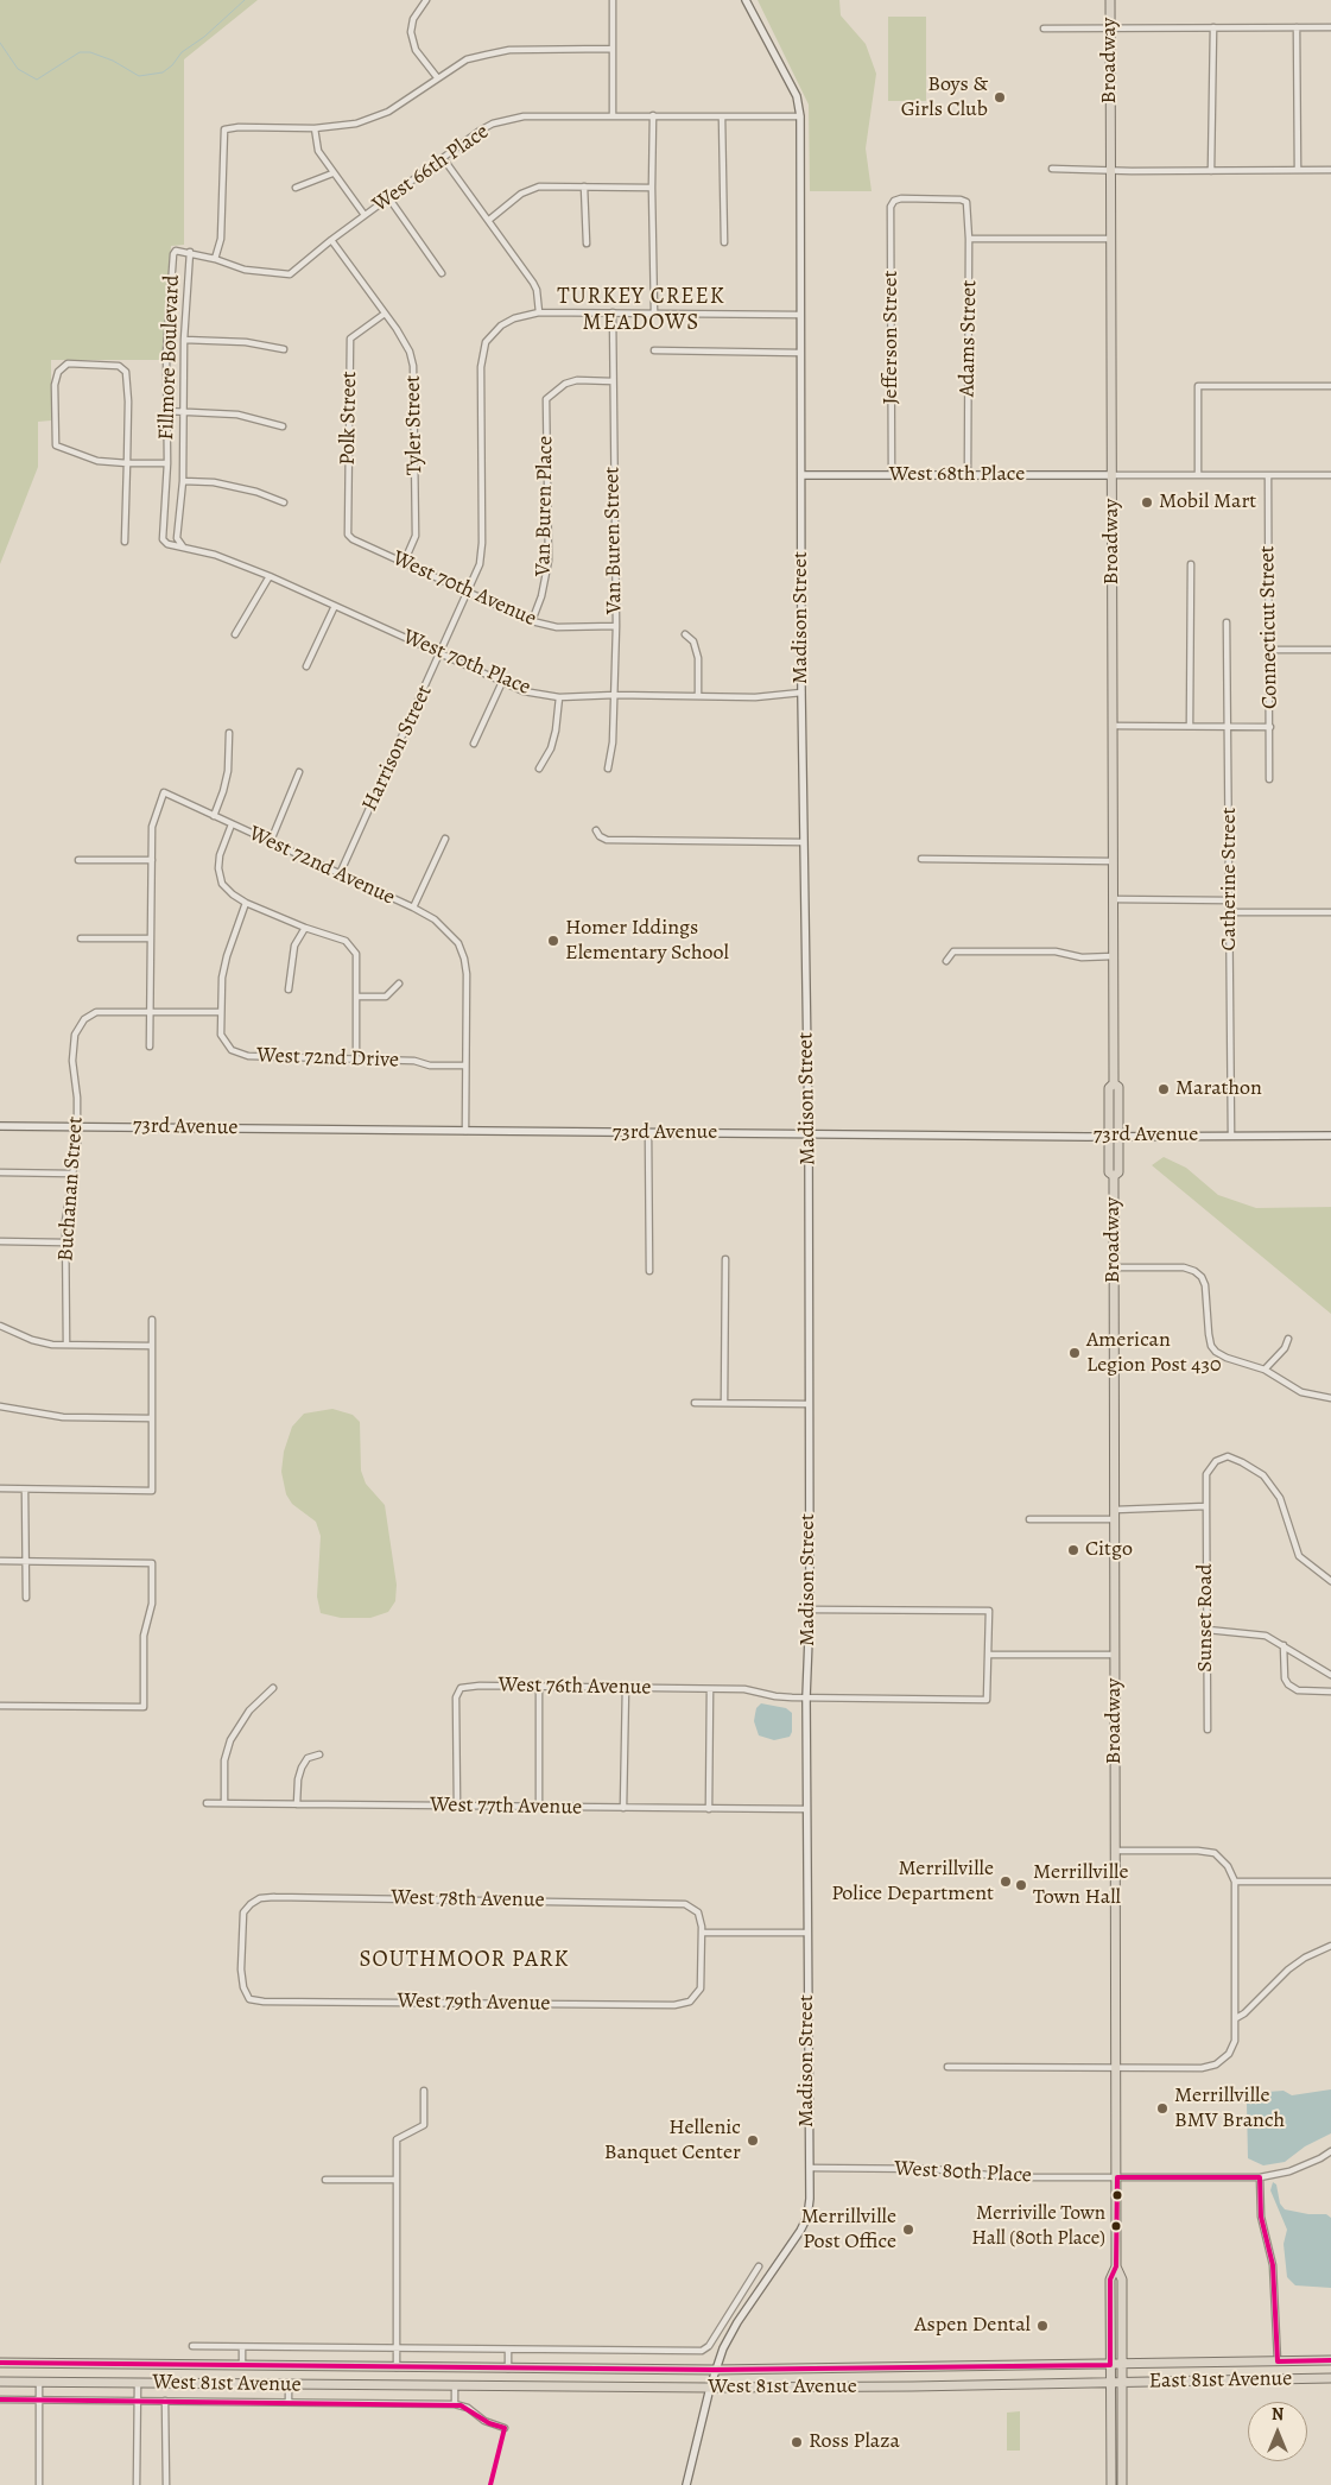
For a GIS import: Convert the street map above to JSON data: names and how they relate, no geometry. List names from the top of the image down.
{
  "streets": {
    "main road": ["Broadway", "East 81st Avenue", "West 81st Avenue"],
    "street": [
      "West 66th Place",
      "Jefferson Street",
      "Adams Street",
      "Fillmore Boulevard",
      "Polk Street",
      "Tyler Street",
      "West 68th Place",
      "Van Buren Place",
      "Van Buren Street",
      "West 70th Avenue",
      "Madison Street",
      "Connecticut Street",
      "West 70th Place",
      "Harrison Street",
      "West 72nd Avenue",
      "Catherine Street",
      "West 72nd Drive",
      "73rd Avenue",
      "Buchanan Street",
      "Sunset Road",
      "West 76th Avenue",
      "West 77th Avenue",
      "West 78th Avenue",
      "West 79th Avenue",
      "West 80th Place"
    ]
  },
  "crossings": [
    ["Broadway", "West 68th Place"],
    ["Broadway", "73rd Avenue"],
    ["Broadway", "West 80th Place"],
    ["Broadway", "East 81st Avenue"],
    ["Broadway", "West 81st Avenue"],
    ["West 66th Place", "Fillmore Boulevard"],
    ["West 66th Place", "Tyler Street"],
    ["West 66th Place", "Madison Street"],
    ["Jefferson Street", "Adams Street"],
    ["Jefferson Street", "West 68th Place"],
    ["Adams Street", "West 68th Place"],
    ["Fillmore Boulevard", "West 70th Place"],
    ["Polk Street", "Tyler Street"],
    ["Polk Street", "West 70th Avenue"],
    ["Tyler Street", "West 70th Avenue"],
    ["West 68th Place", "Madison Street"],
    ["Van Buren Place", "Van Buren Street"],
    ["Van Buren Place", "West 70th Avenue"],
    ["Van Buren Street", "West 70th Avenue"],
    ["Van Buren Street", "West 70th Place"],
    ["West 70th Avenue", "Harrison Street"],
    ["Madison Street", "West 70th Place"],
    ["Madison Street", "73rd Avenue"],
    ["Madison Street", "West 76th Avenue"],
    ["Madison Street", "West 77th Avenue"],
    ["Madison Street", "West 80th Place"],
    ["West 70th Place", "Harrison Street"],
    ["Harrison Street", "West 72nd Avenue"],
    ["West 72nd Avenue", "West 72nd Drive"],
    ["Catherine Street", "73rd Avenue"],
    ["73rd Avenue", "Buchanan Street"],
    ["West 76th Avenue", "West 77th Avenue"],
    ["West 78th Avenue", "West 79th Avenue"],
    ["East 81st Avenue", "West 81st Avenue"]
  ],
  "districts": ["TURKEY CREEK MEADOWS", "SOUTHMOOR PARK"],
  "places": [
    "Boys & Girls Club",
    "Mobil Mart",
    "Homer Iddings Elementary School",
    "Marathon",
    "American Legion Post 430",
    "Citgo",
    "Merrillville Police Department",
    "Merrillville Town Hall",
    "Merrillville BMV Branch",
    "Hellenic Banquet Center",
    "Merriville Town Hall (80th Place)",
    "Merrillville Post Office",
    "Aspen Dental",
    "Ross Plaza"
  ],
  "north": "top"
}
